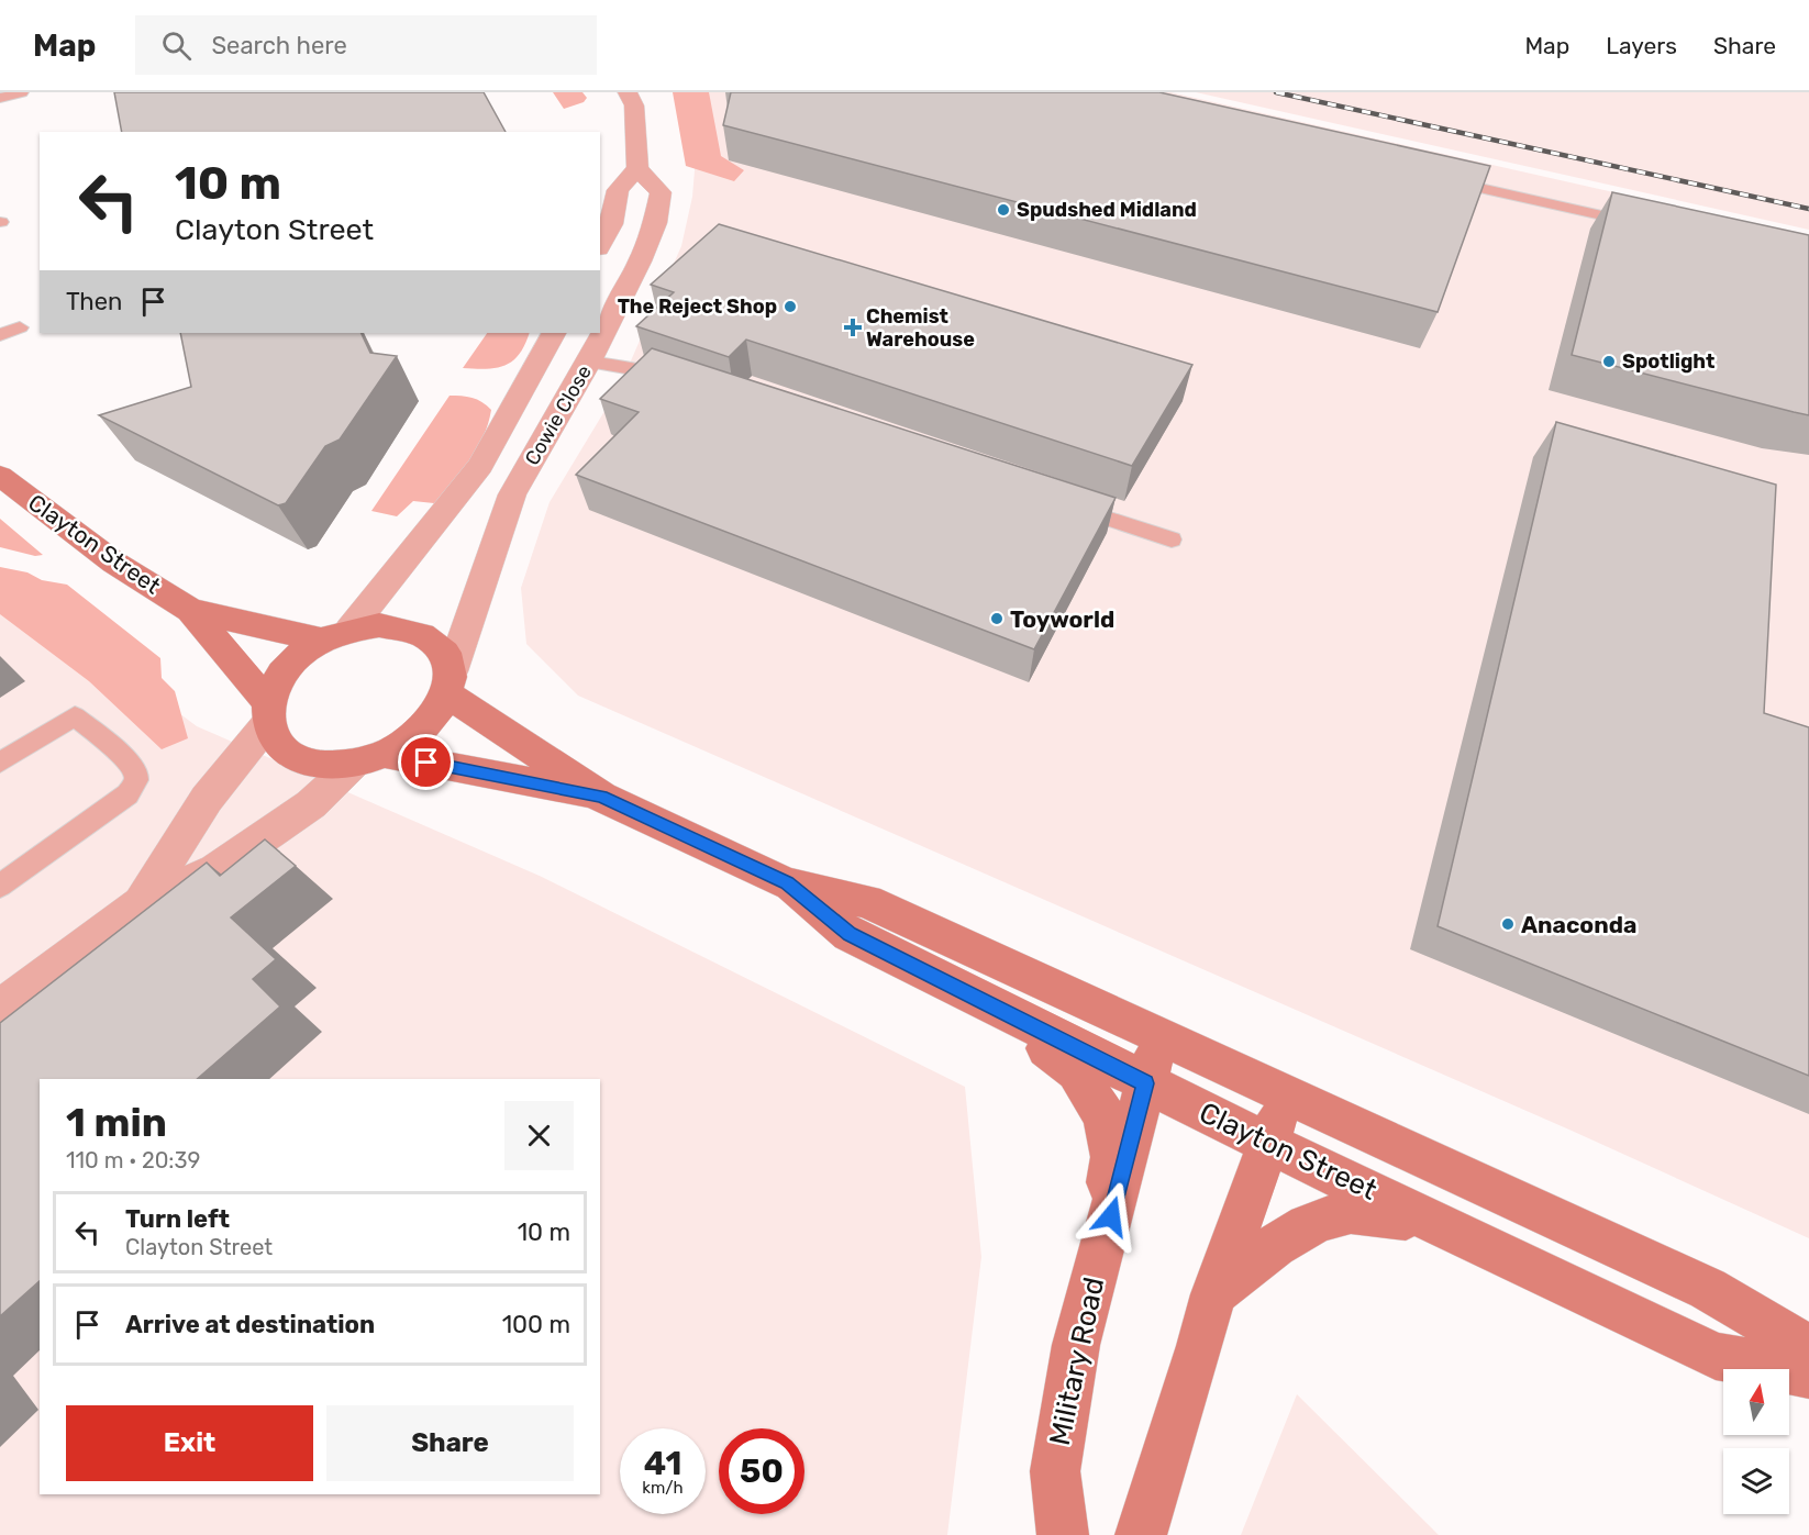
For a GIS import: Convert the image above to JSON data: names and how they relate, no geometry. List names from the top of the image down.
{
  "streets": {
    "main road": ["Clayton Street", "Military Road"],
    "street": ["Cowie Close"]
  },
  "crossings": [
    ["Cowie Close", "Clayton Street"],
    ["Clayton Street", "Military Road"]
  ],
  "places": {
    "other": [
      "Spudshed Midland",
      "The Reject Shop",
      "Spotlight",
      "Toyworld",
      "Anaconda"
    ],
    "health": ["Chemist Warehouse"]
  },
  "north": "top",
  "page": {
    "header": "Map",
    "search": "Search here",
    "nav": ["Map", "Layers", "Share"],
    "turn": ["10 m", "Clayton Street"],
    "then": "Then",
    "heading": ["1 min", "110 m · 20:39"],
    "list": [
      {
        "name": "Turn left",
        "note": "Clayton Street",
        "value": "10 m"
      },
      {
        "name": "Arrive at destination",
        "value": "100 m"
      }
    ],
    "buttons": ["Exit", "Share"],
    "speed": "41 km/h",
    "limit": "50"
  }
}
